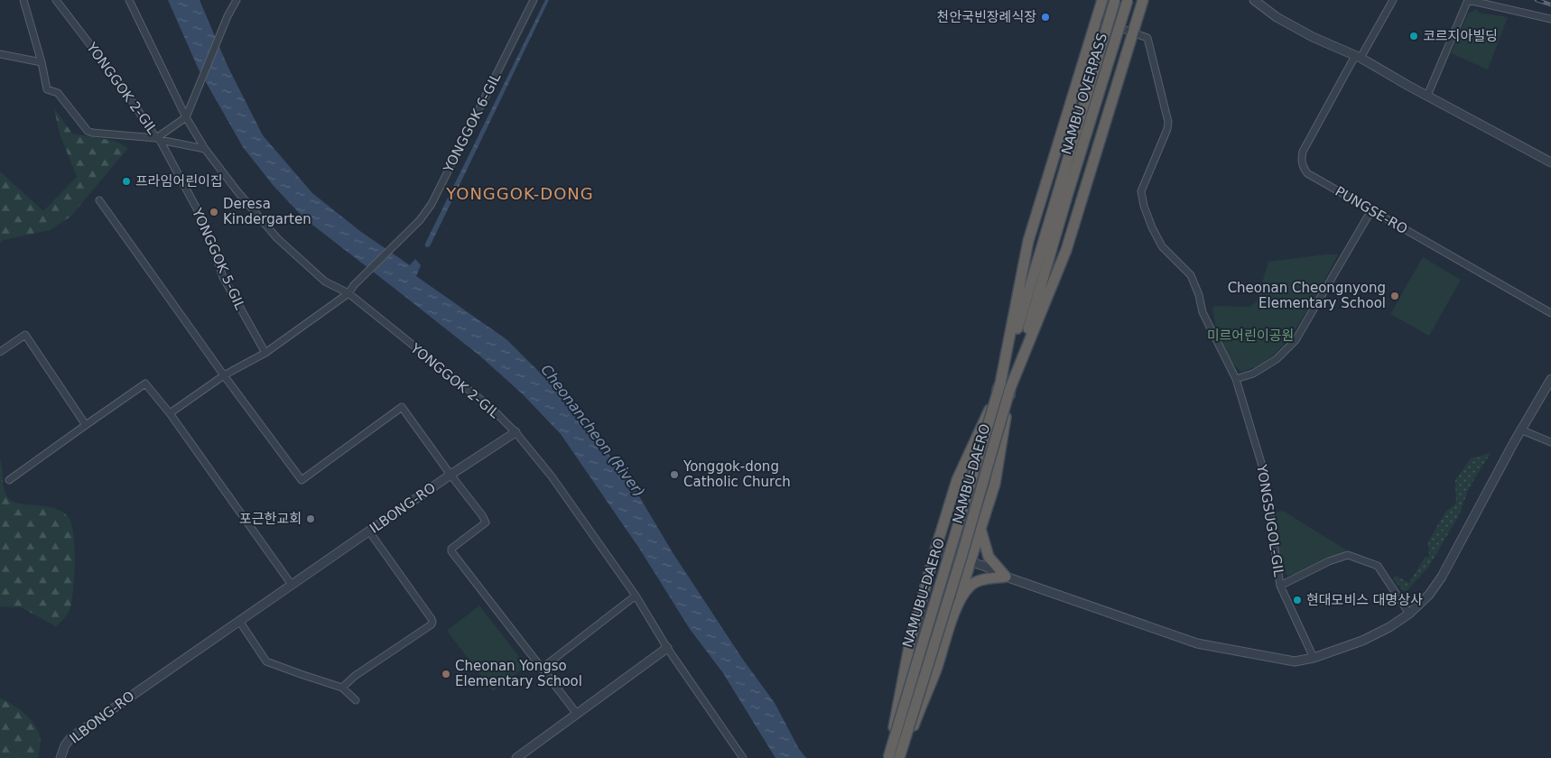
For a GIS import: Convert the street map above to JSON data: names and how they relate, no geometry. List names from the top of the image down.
{
  "streets": {
    "highway": ["NAMBU OVERPASS", "NAMBU-DAERO", "NAMUBU-DAERO"],
    "street": [
      "YONGGOK 2-GIL",
      "YONGGOK 6-GIL",
      "PUNGSE-RO",
      "YONGGOK 5-GIL",
      "ILBONG-RO",
      "YONGSUGOL-GIL"
    ]
  },
  "crossings": [
    ["YONGGOK 2-GIL", "YONGGOK 6-GIL"],
    ["YONGGOK 2-GIL", "YONGGOK 5-GIL"],
    ["YONGGOK 2-GIL", "ILBONG-RO"],
    ["NAMBU OVERPASS", "NAMBU-DAERO"],
    ["NAMBU-DAERO", "NAMUBU-DAERO"]
  ],
  "districts": ["YONGGOK-DONG"],
  "water": ["Cheonancheon (River)"],
  "parks": ["미르어린이공원"],
  "places": [
    "천안국빈장례식장",
    "코르지아빌딩",
    "프라임어린이집",
    "Deresa Kindergarten",
    "Cheonan Cheongnyong Elementary School",
    "Yonggok-dong Catholic Church",
    "포근한교회",
    "현대모비스 대명상사",
    "Cheonan Yongso Elementary School"
  ]
}
